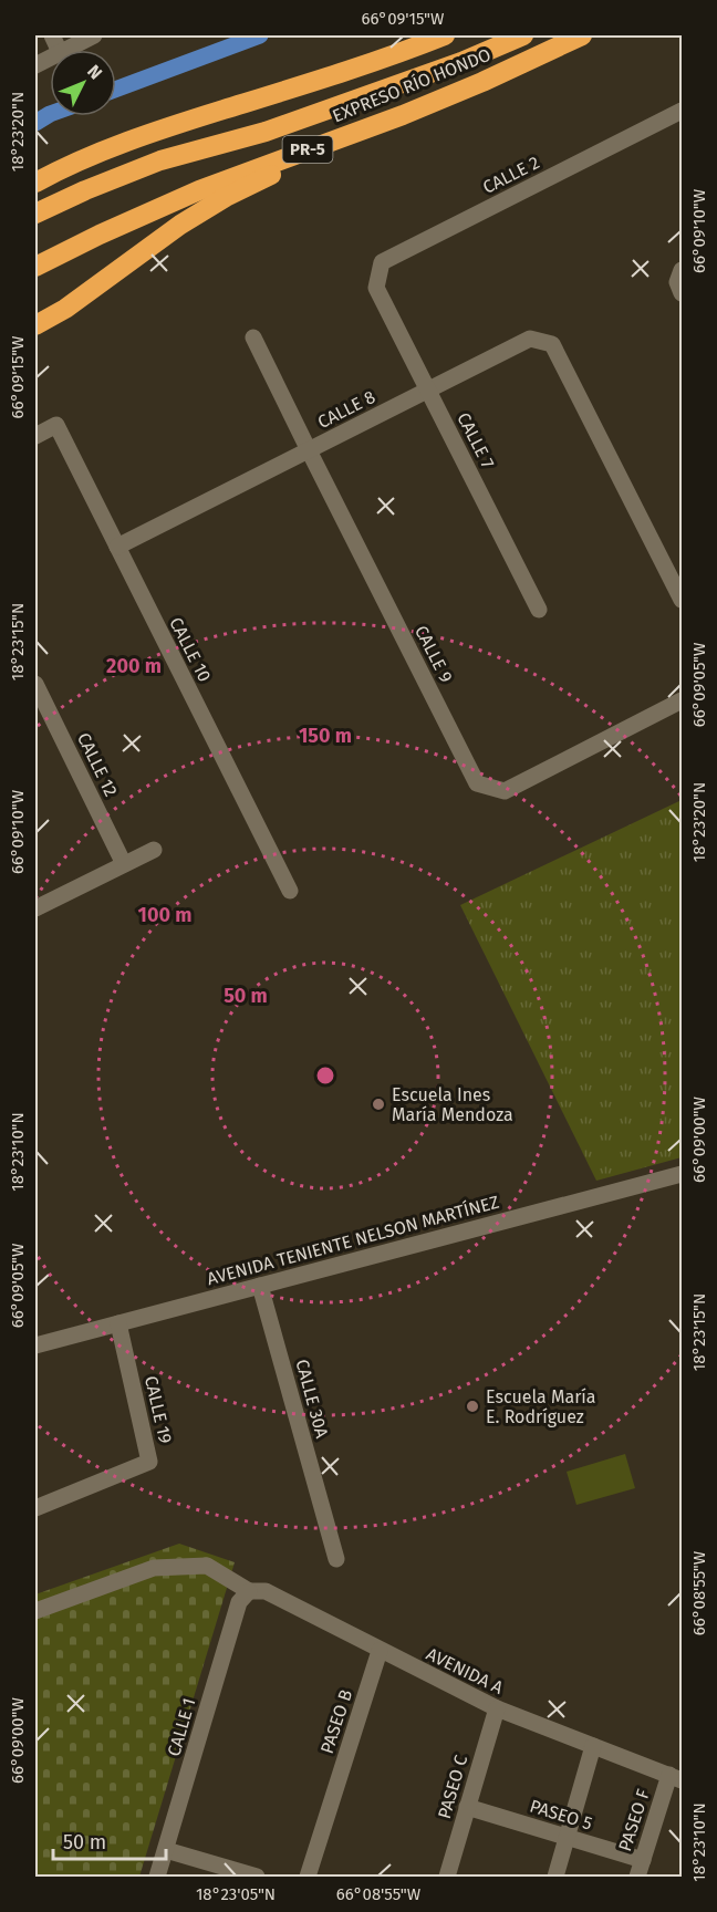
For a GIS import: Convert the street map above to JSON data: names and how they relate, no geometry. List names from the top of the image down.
{
  "streets": {
    "highway": ["EXPRESO RÍO HONDO", "PR-5"],
    "street": [
      "CALLE 2",
      "CALLE 8",
      "CALLE 7",
      "CALLE 10",
      "CALLE 9",
      "CALLE 12",
      "AVENIDA TENIENTE NELSON MARTÍNEZ",
      "CALLE 30A",
      "CALLE 19",
      "AVENIDA A",
      "PASEO B",
      "CALLE 1",
      "PASEO C",
      "PASEO 5",
      "PASEO F"
    ]
  },
  "crossings": [
    ["CALLE 2", "CALLE 7"],
    ["CALLE 8", "CALLE 7"],
    ["CALLE 8", "CALLE 10"],
    ["CALLE 8", "CALLE 9"],
    ["AVENIDA TENIENTE NELSON MARTÍNEZ", "CALLE 30A"],
    ["AVENIDA TENIENTE NELSON MARTÍNEZ", "CALLE 19"],
    ["AVENIDA A", "PASEO B"],
    ["AVENIDA A", "CALLE 1"],
    ["AVENIDA A", "PASEO C"],
    ["AVENIDA A", "PASEO F"],
    ["PASEO C", "PASEO 5"],
    ["PASEO 5", "PASEO F"]
  ],
  "places": ["Escuela Ines María Mendoza", "Escuela María E. Rodríguez"],
  "scale_bar": "50 m",
  "north": "top right",
  "coordinates": [
    "66°09'15\"W",
    "18°23'20\"N",
    "66°09'10\"W",
    "18°23'15\"N",
    "66°09'05\"W",
    "66°09'00\"W",
    "18°23'10\"N",
    "66°08'55\"W",
    "18°23'05\"N"
  ],
  "rings": [
    "200 m",
    "150 m",
    "100 m",
    "50 m"
  ]
}
